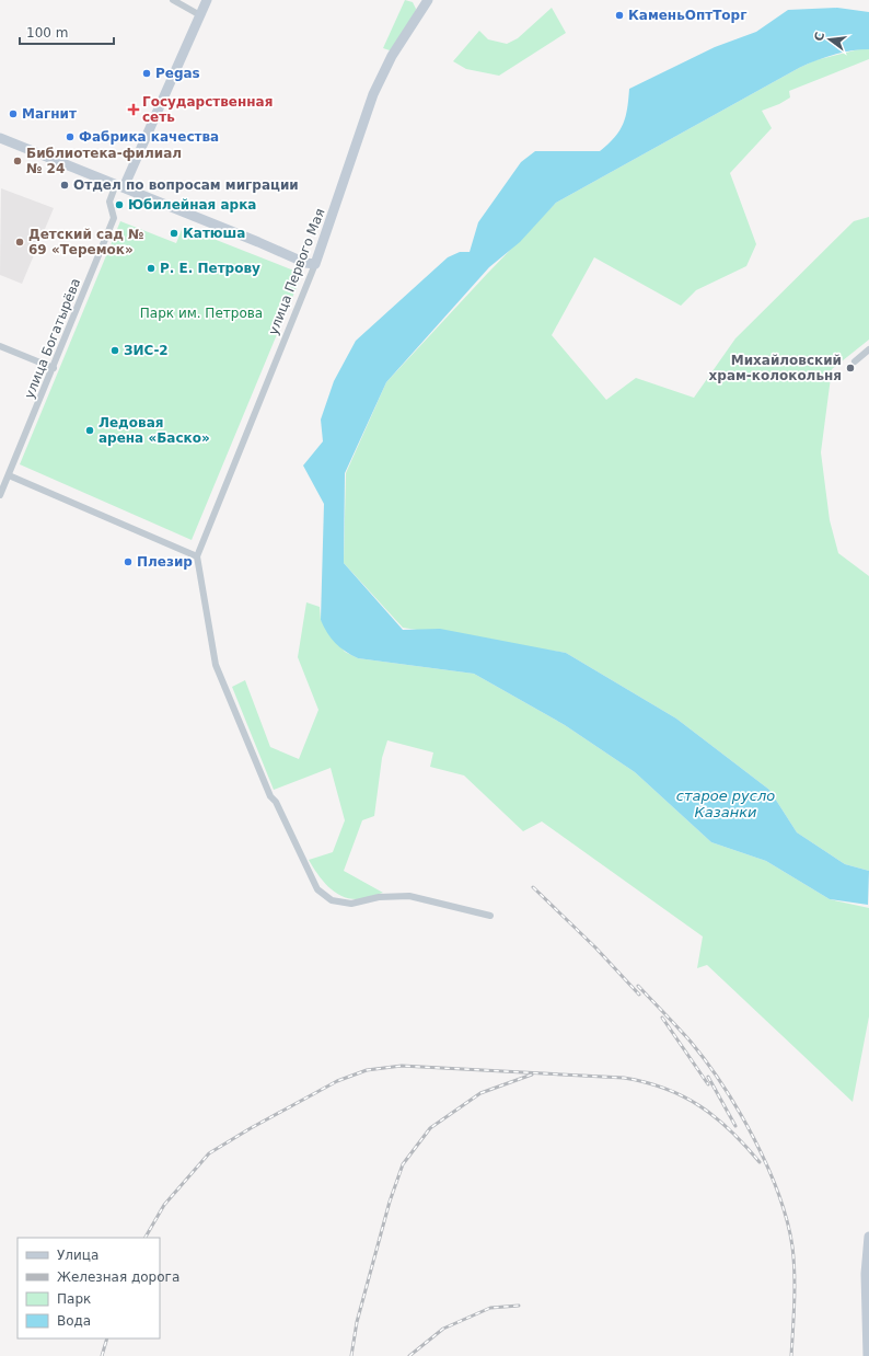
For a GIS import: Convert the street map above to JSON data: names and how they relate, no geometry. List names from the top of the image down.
{
  "streets": {
    "street": ["улица Первого Мая", "улица Богатырёва"]
  },
  "water": ["старое русло Казанки"],
  "parks": ["Парк им. Петрова"],
  "places": {
    "other": [
      "КаменьОптТорг",
      "Pegas",
      "Магнит",
      "Фабрика качества",
      "Библиотека-филиал № 24",
      "Отдел по вопросам миграции",
      "Юбилейная арка",
      "Катюша",
      "Детский сад № 69 «Теремок»",
      "Р. Е. Петрову",
      "ЗИС-2",
      "Михайловский храм-колокольня",
      "Ледовая арена «Баско»",
      "Плезир"
    ],
    "health": ["Государственная сеть"]
  },
  "legend": [
    "Улица",
    "Железная дорога",
    "Парк",
    "Вода"
  ],
  "scale_bar": "100 m",
  "north": "left"
}
